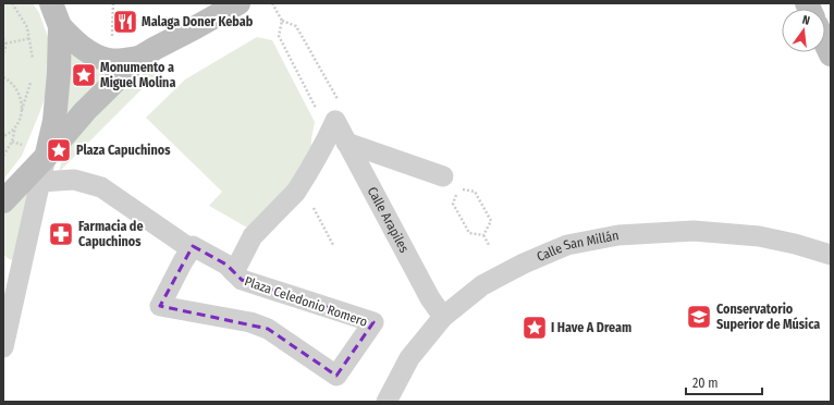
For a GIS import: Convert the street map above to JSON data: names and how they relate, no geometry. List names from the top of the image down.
{
  "streets": {
    "street": ["Calle Arapiles", "Calle San Millán", "Plaza Celedonio Romero"]
  },
  "crossings": [
    ["Calle Arapiles", "Calle San Millán"]
  ],
  "places": {
    "restaurant": ["Malaga Doner Kebab"],
    "place": ["Monumento a Miguel Molina", "Plaza Capuchinos", "I Have A Dream"],
    "pharmacy": ["Farmacia de Capuchinos"],
    "school or university": ["Conservatorio Superior de Música"]
  },
  "scale_bar": "20 m",
  "north": "top"
}
